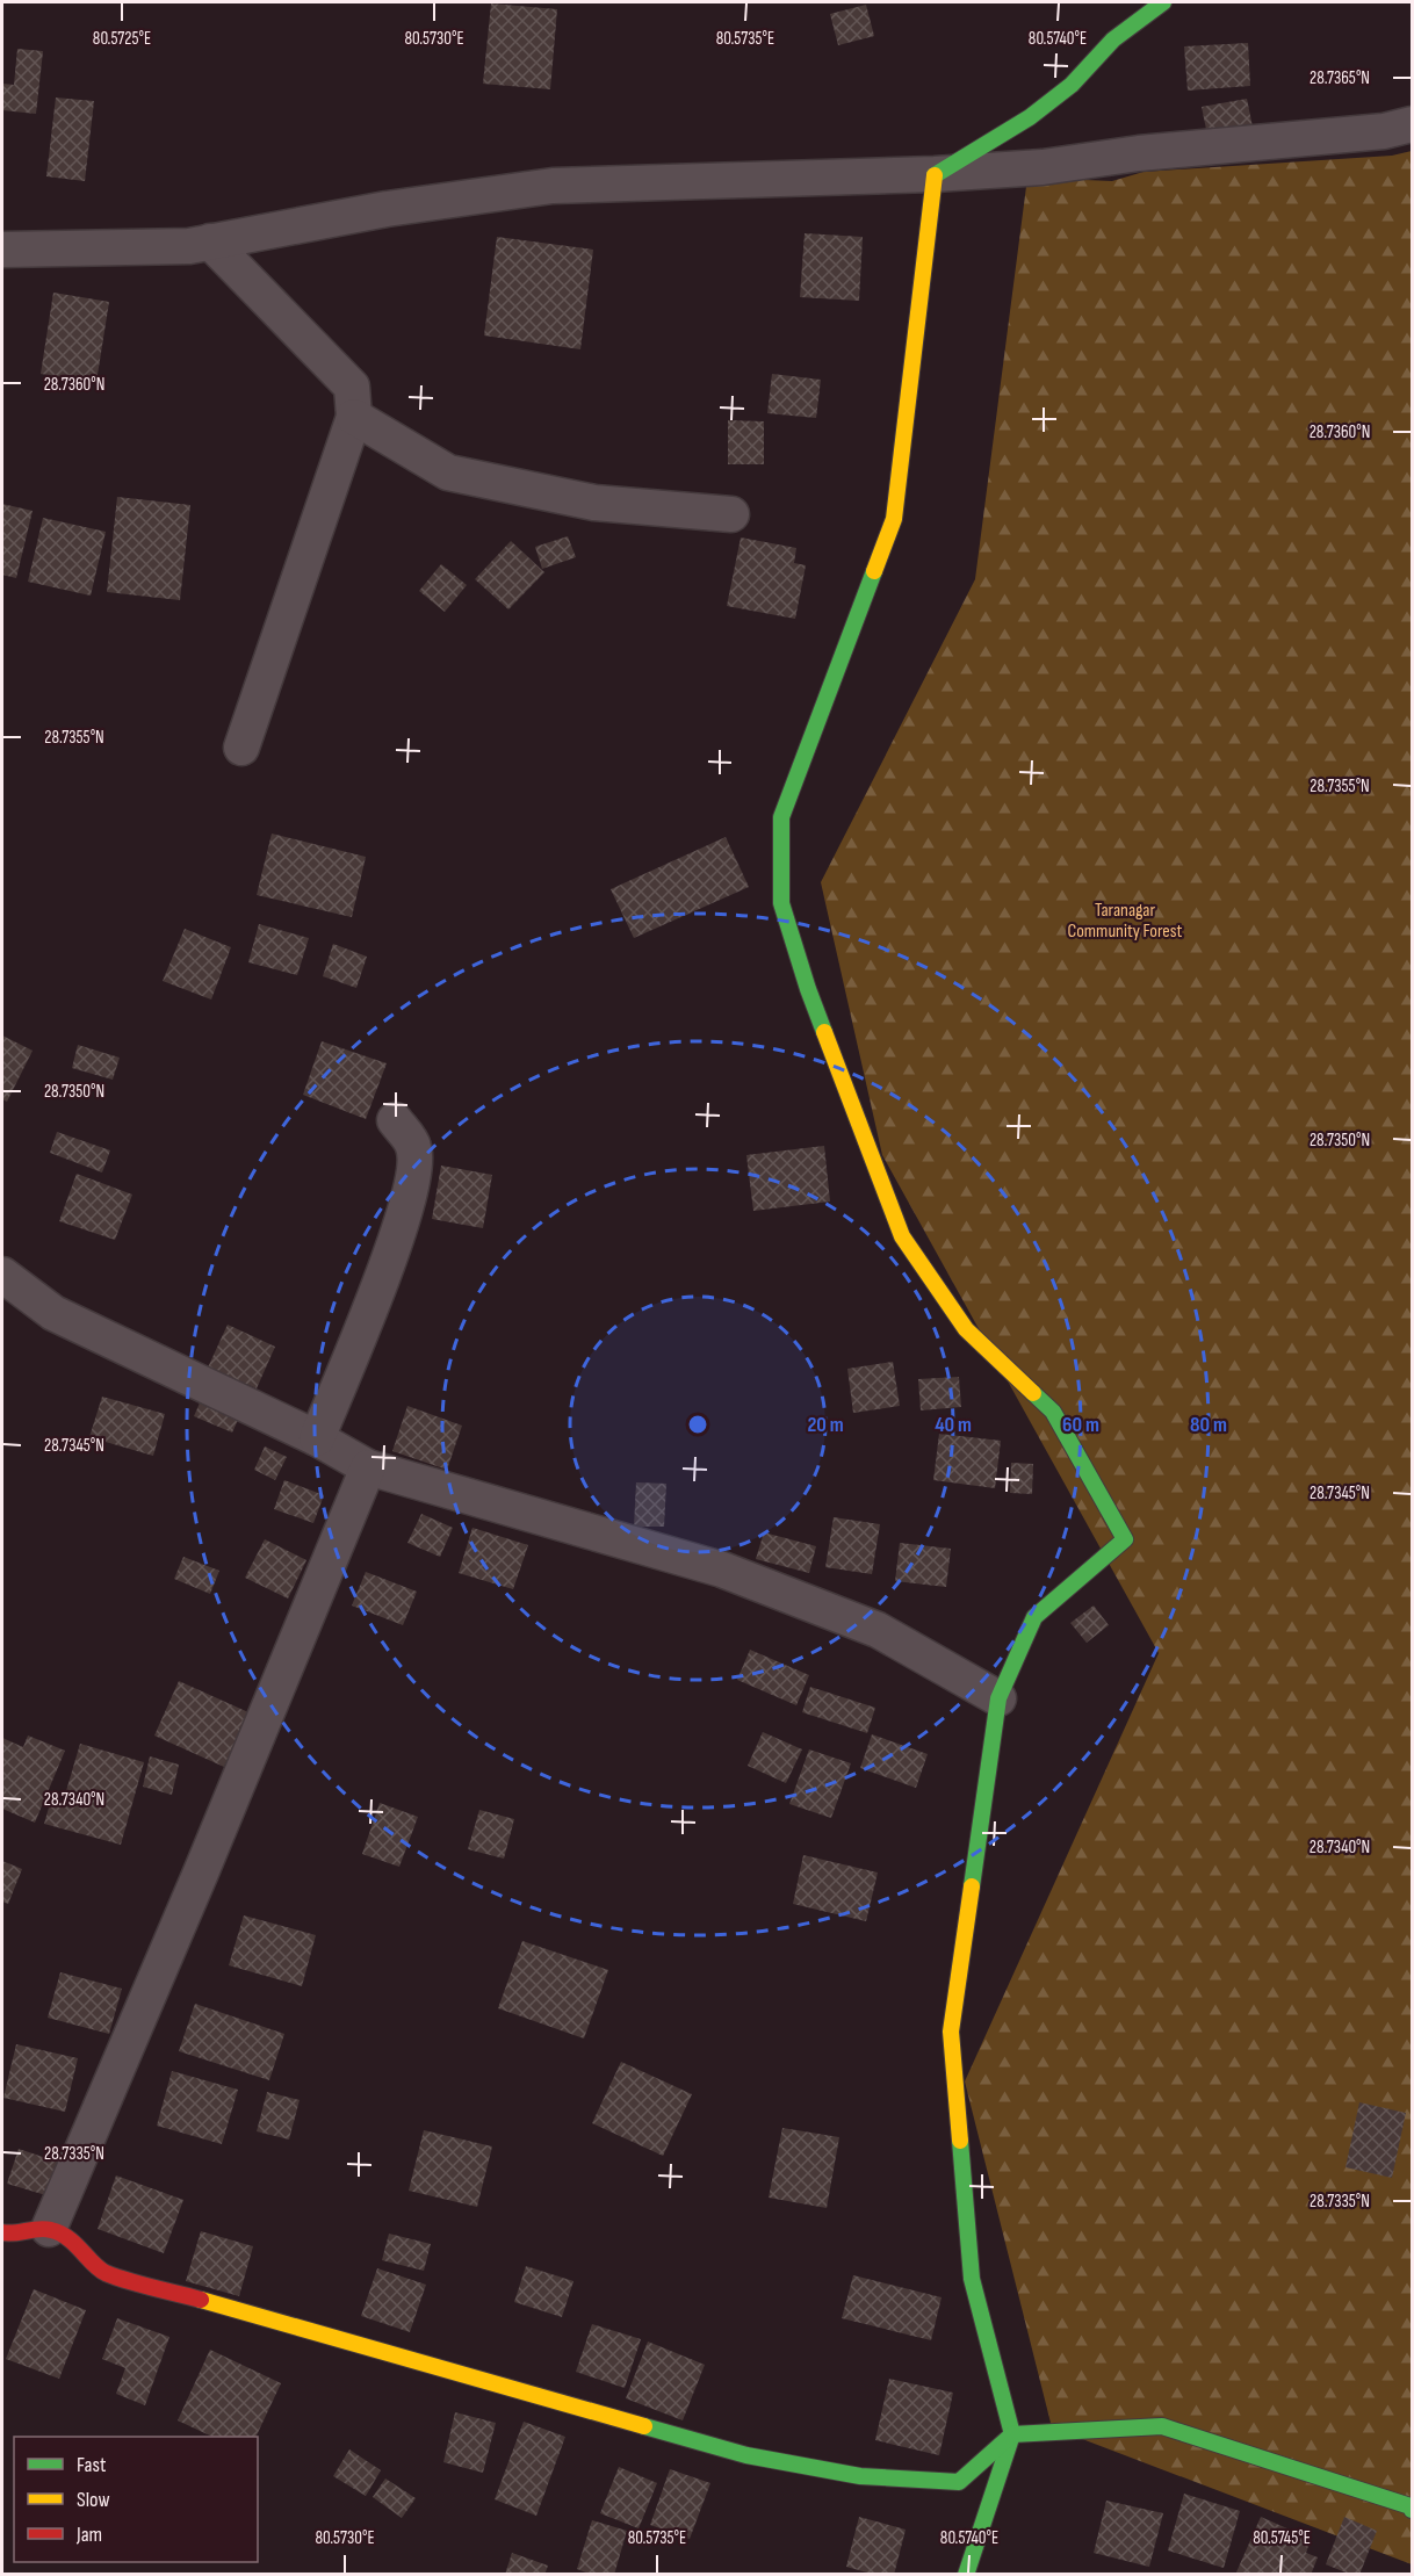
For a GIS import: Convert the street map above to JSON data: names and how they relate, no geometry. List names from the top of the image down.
{
  "parks": ["Taranagar Community Forest"],
  "legend": ["Fast", "Slow", "Jam"],
  "coordinates": [
    "80.5725°E",
    "80.5730°E",
    "80.5735°E",
    "80.5740°E",
    "28.7365°N",
    "28.7360°N",
    "28.7355°N",
    "28.7350°N",
    "28.7345°N",
    "28.7340°N",
    "28.7335°N",
    "80.5745°E"
  ],
  "rings": [
    "20 m",
    "40 m",
    "60 m",
    "80 m"
  ]
}
